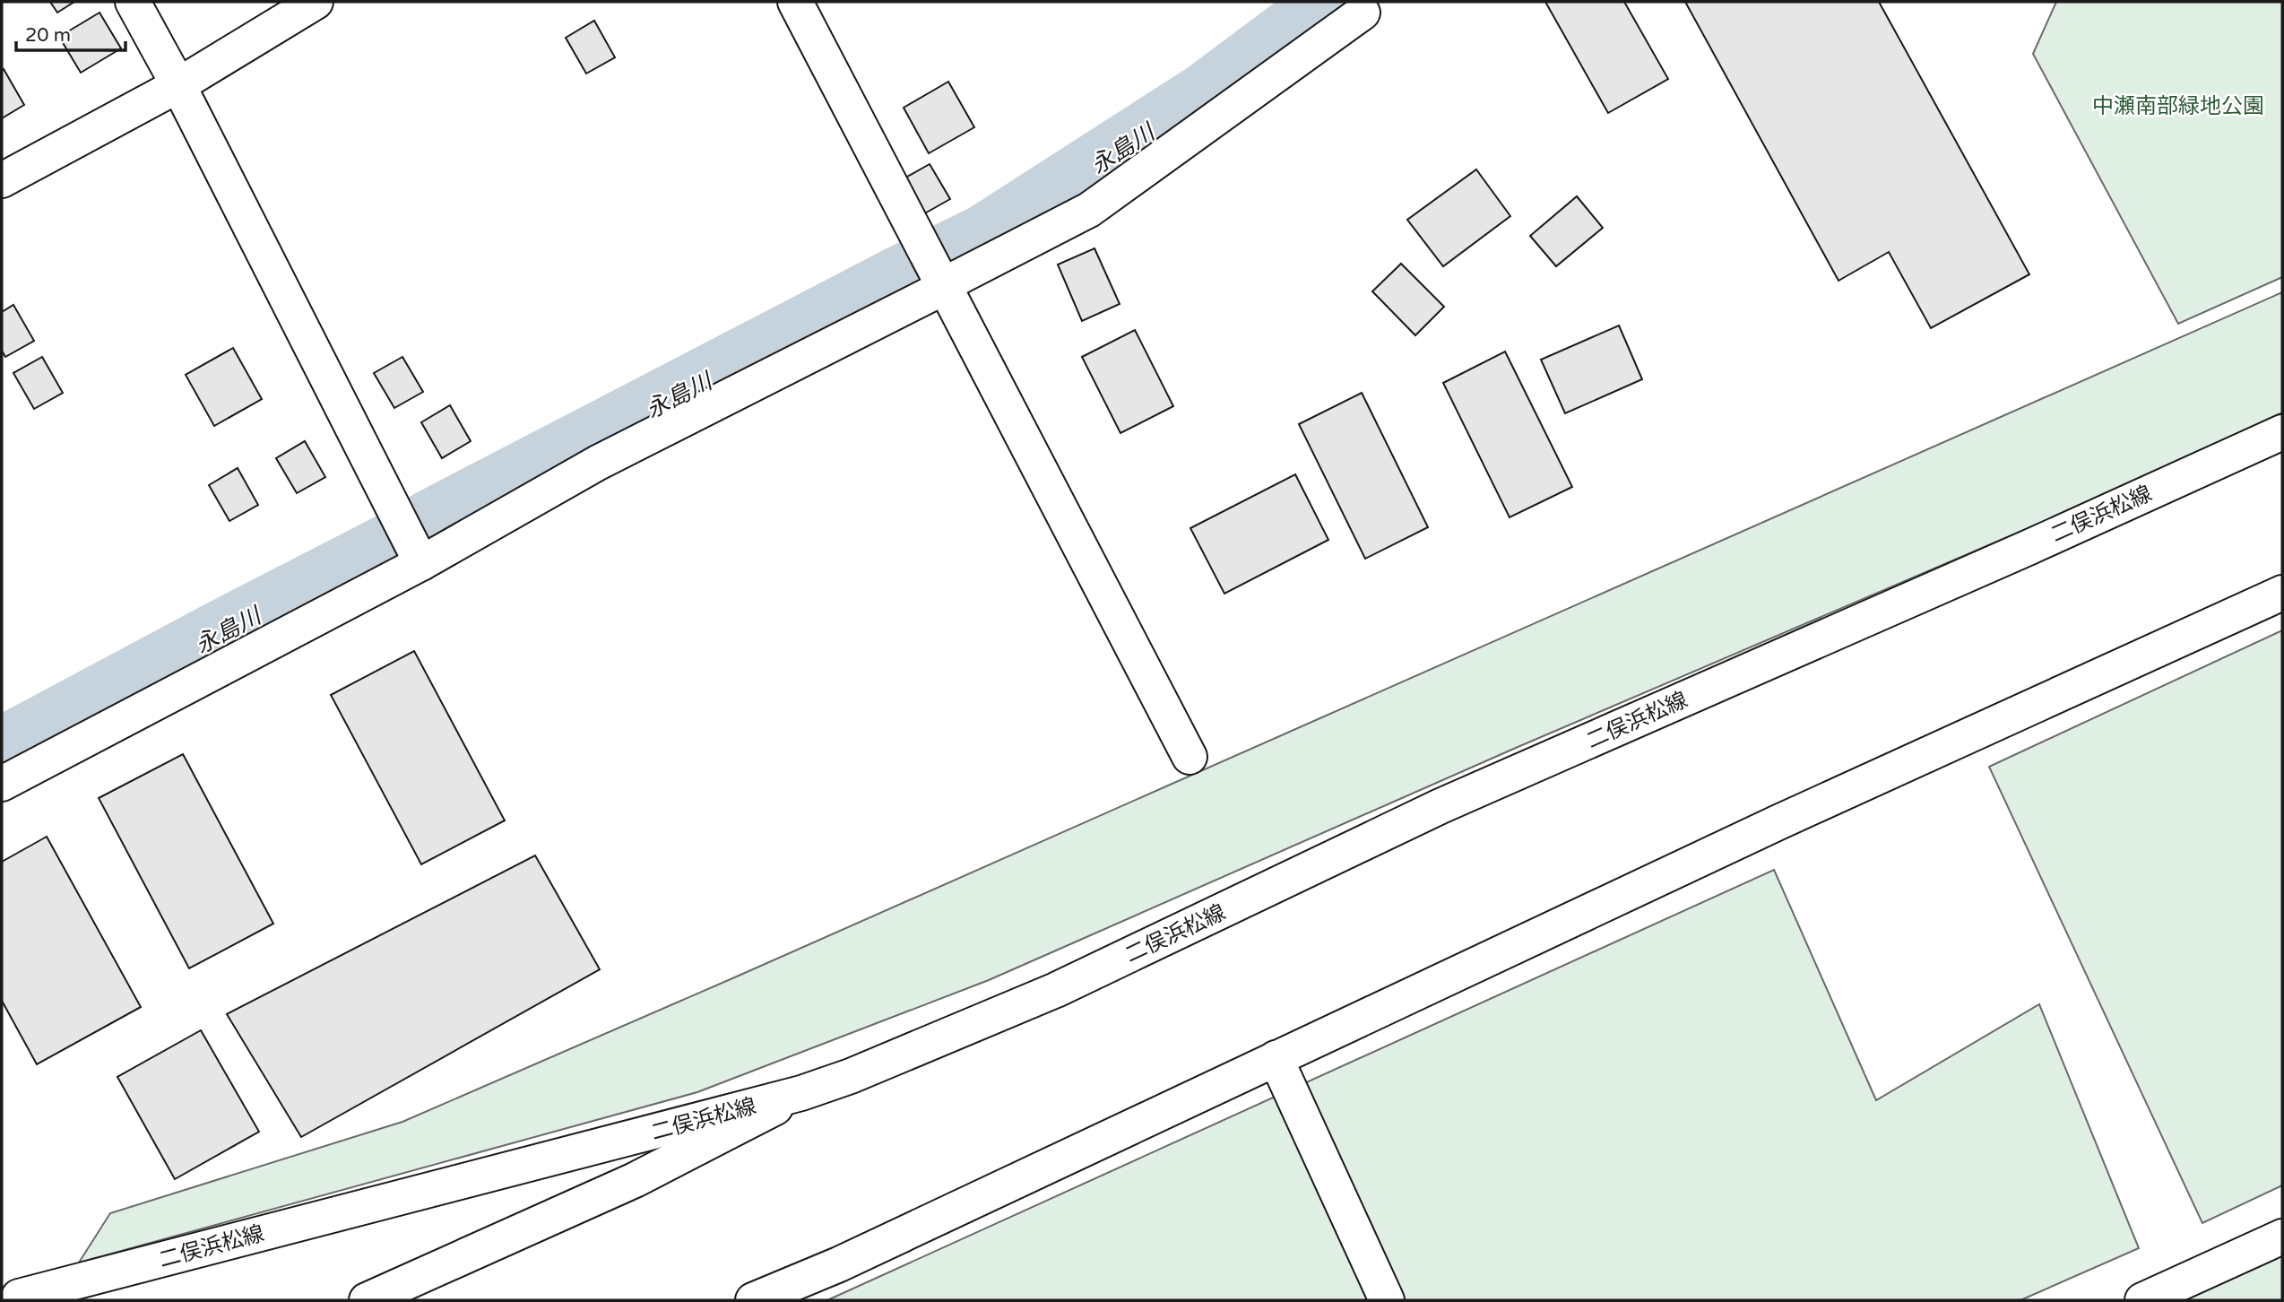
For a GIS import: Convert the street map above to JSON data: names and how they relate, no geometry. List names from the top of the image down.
{
  "streets": {
    "street": ["二俣浜松線"]
  },
  "water": ["永島川"],
  "parks": ["中瀬南部緑地公園"],
  "scale_bar": "20 m"
}
